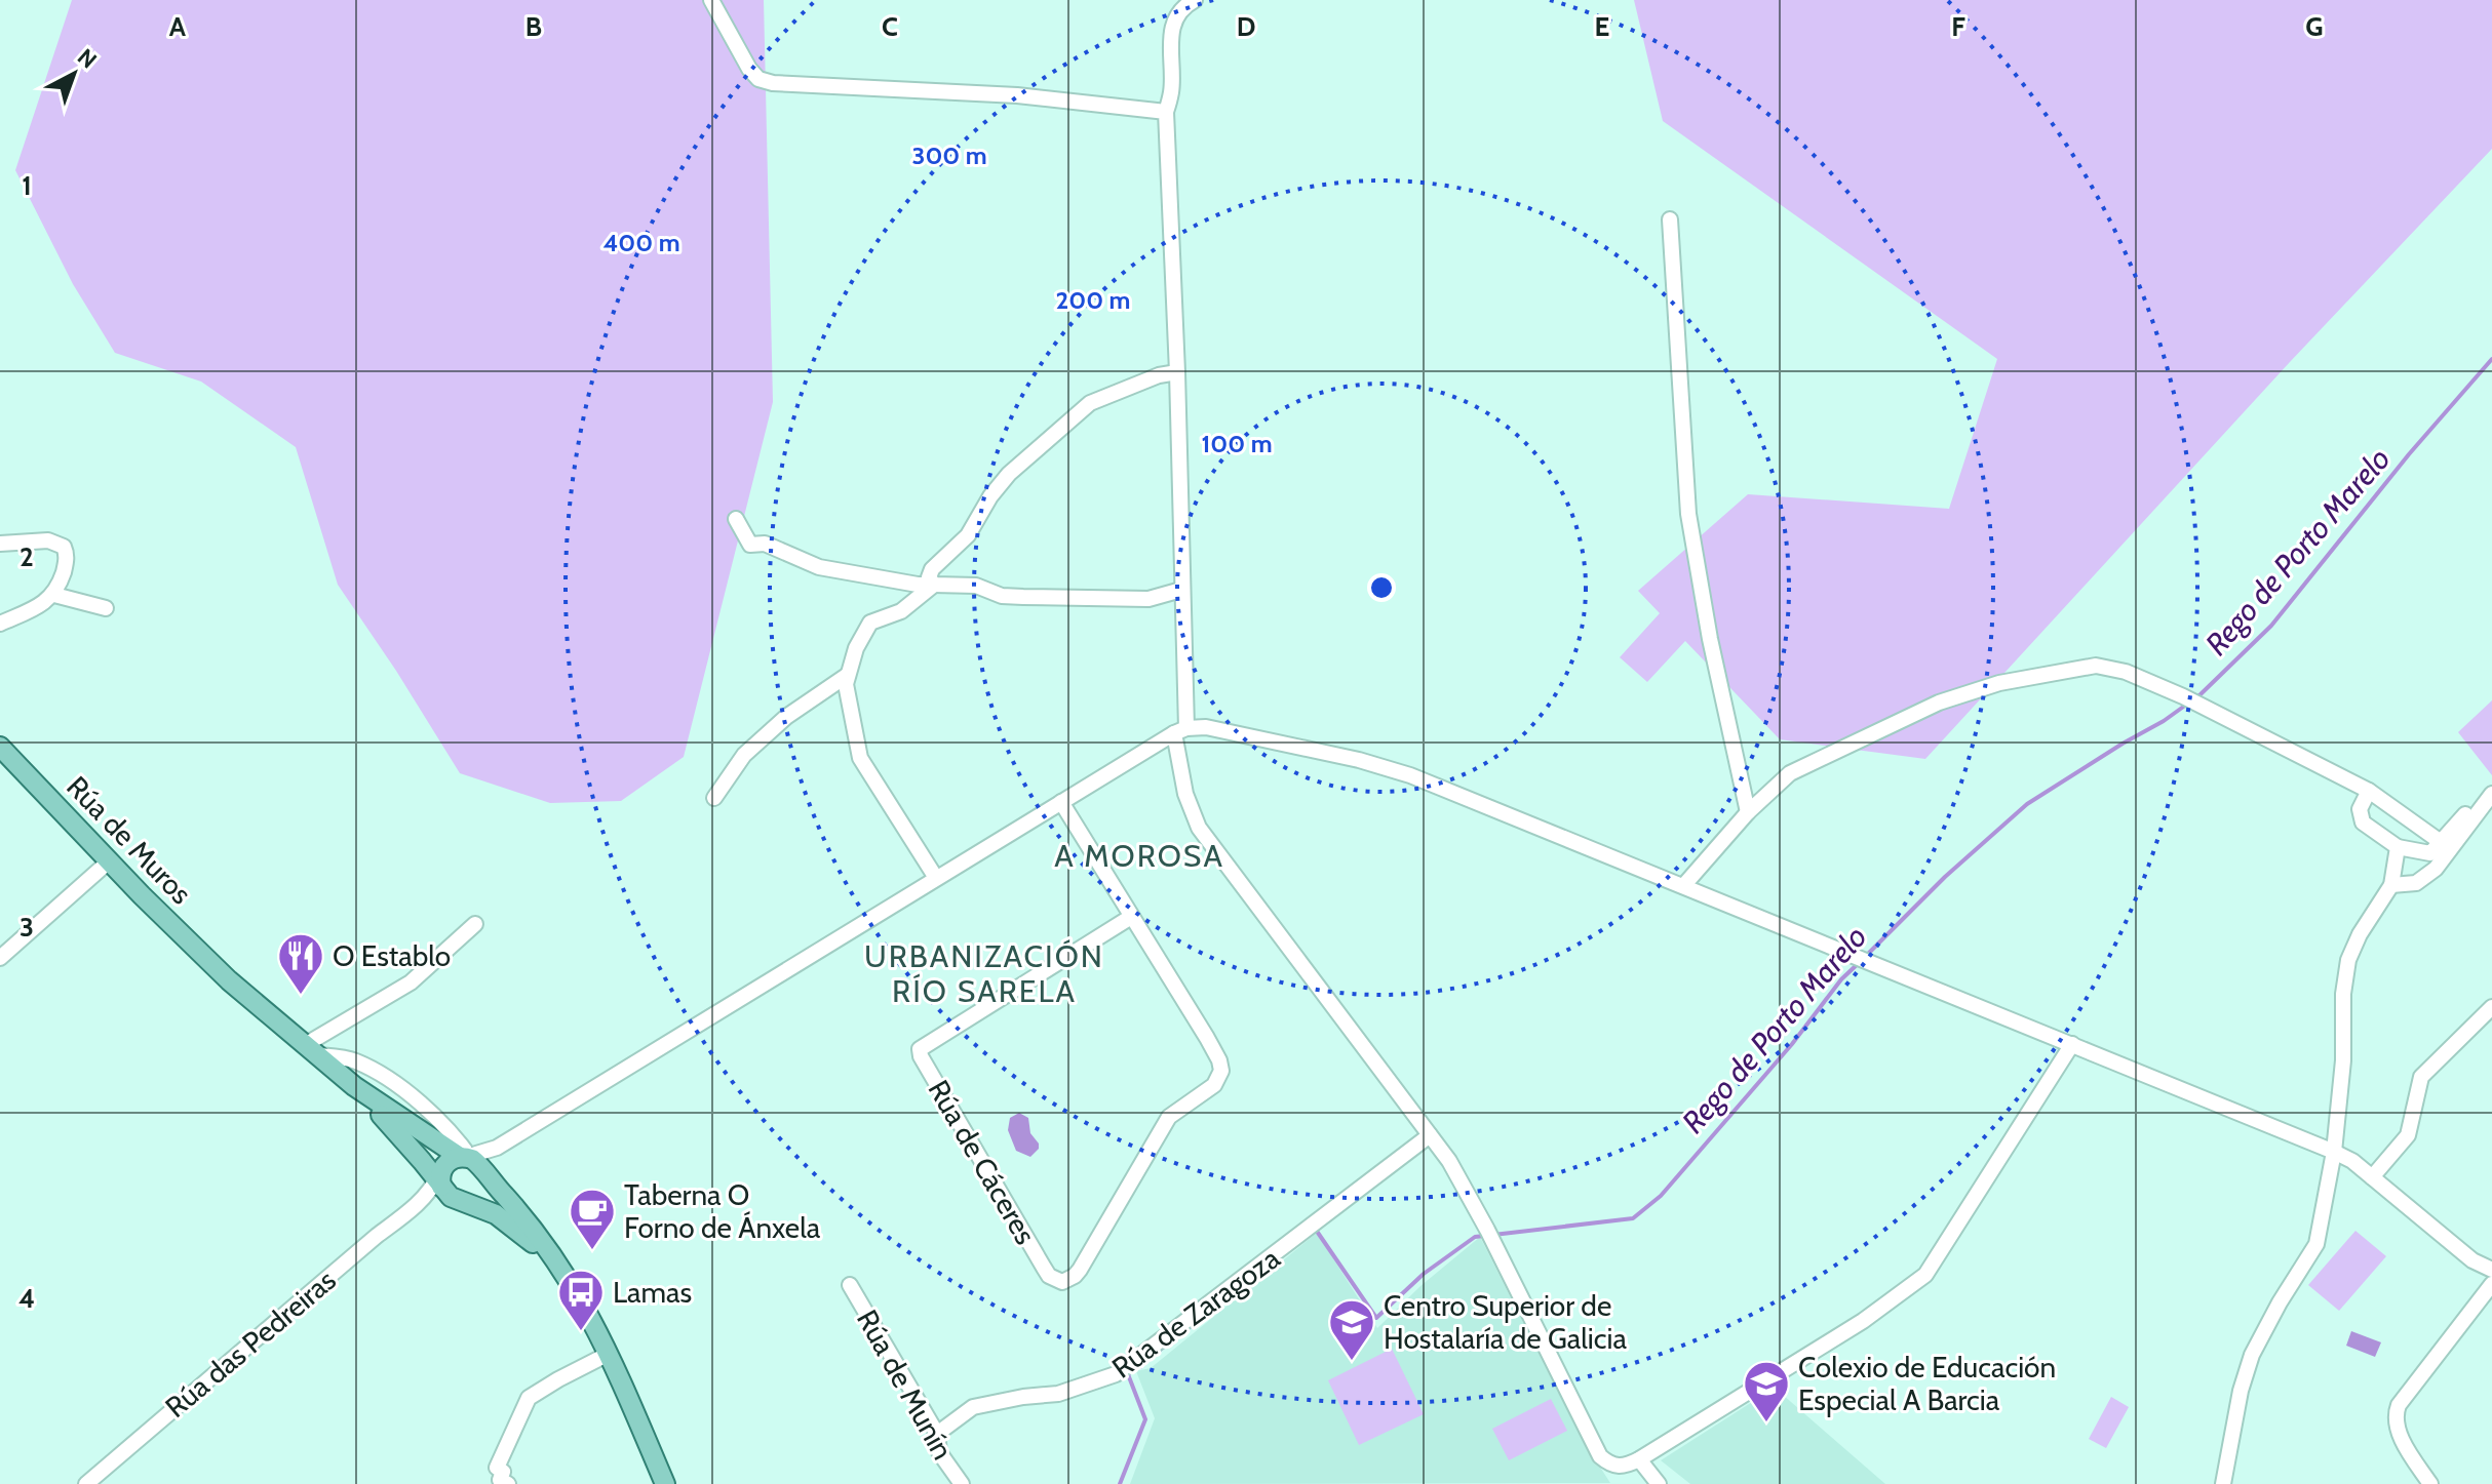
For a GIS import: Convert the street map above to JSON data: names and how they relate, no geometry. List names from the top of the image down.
{
  "streets": {
    "main road": ["Rúa de Muros"],
    "street": [
      "Rúa de Cáceres",
      "Rúa de Zaragoza",
      "Rúa das Pedreiras",
      "Rúa de Munín"
    ]
  },
  "crossings": [
    ["Rúa de Zaragoza", "Rúa de Munín"]
  ],
  "districts": ["A MOROSA", "URBANIZACIÓN RÍO SARELA"],
  "water": ["Rego de Porto Marelo"],
  "places": {
    "restaurant": ["O Establo"],
    "cafe": ["Taberna O Forno de Ánxela"],
    "bus stop": ["Lamas"],
    "school or university": ["Centro Superior de Hostalaría de Galicia", "Colexio de Educación Especial A Barcia"]
  },
  "north": "top right",
  "grid": {
    "columns": [
      "A",
      "B",
      "C",
      "D",
      "E",
      "F",
      "G"
    ],
    "rows": [
      "1",
      "2",
      "3",
      "4"
    ]
  },
  "rings": [
    "300 m",
    "400 m",
    "200 m",
    "100 m"
  ]
}
